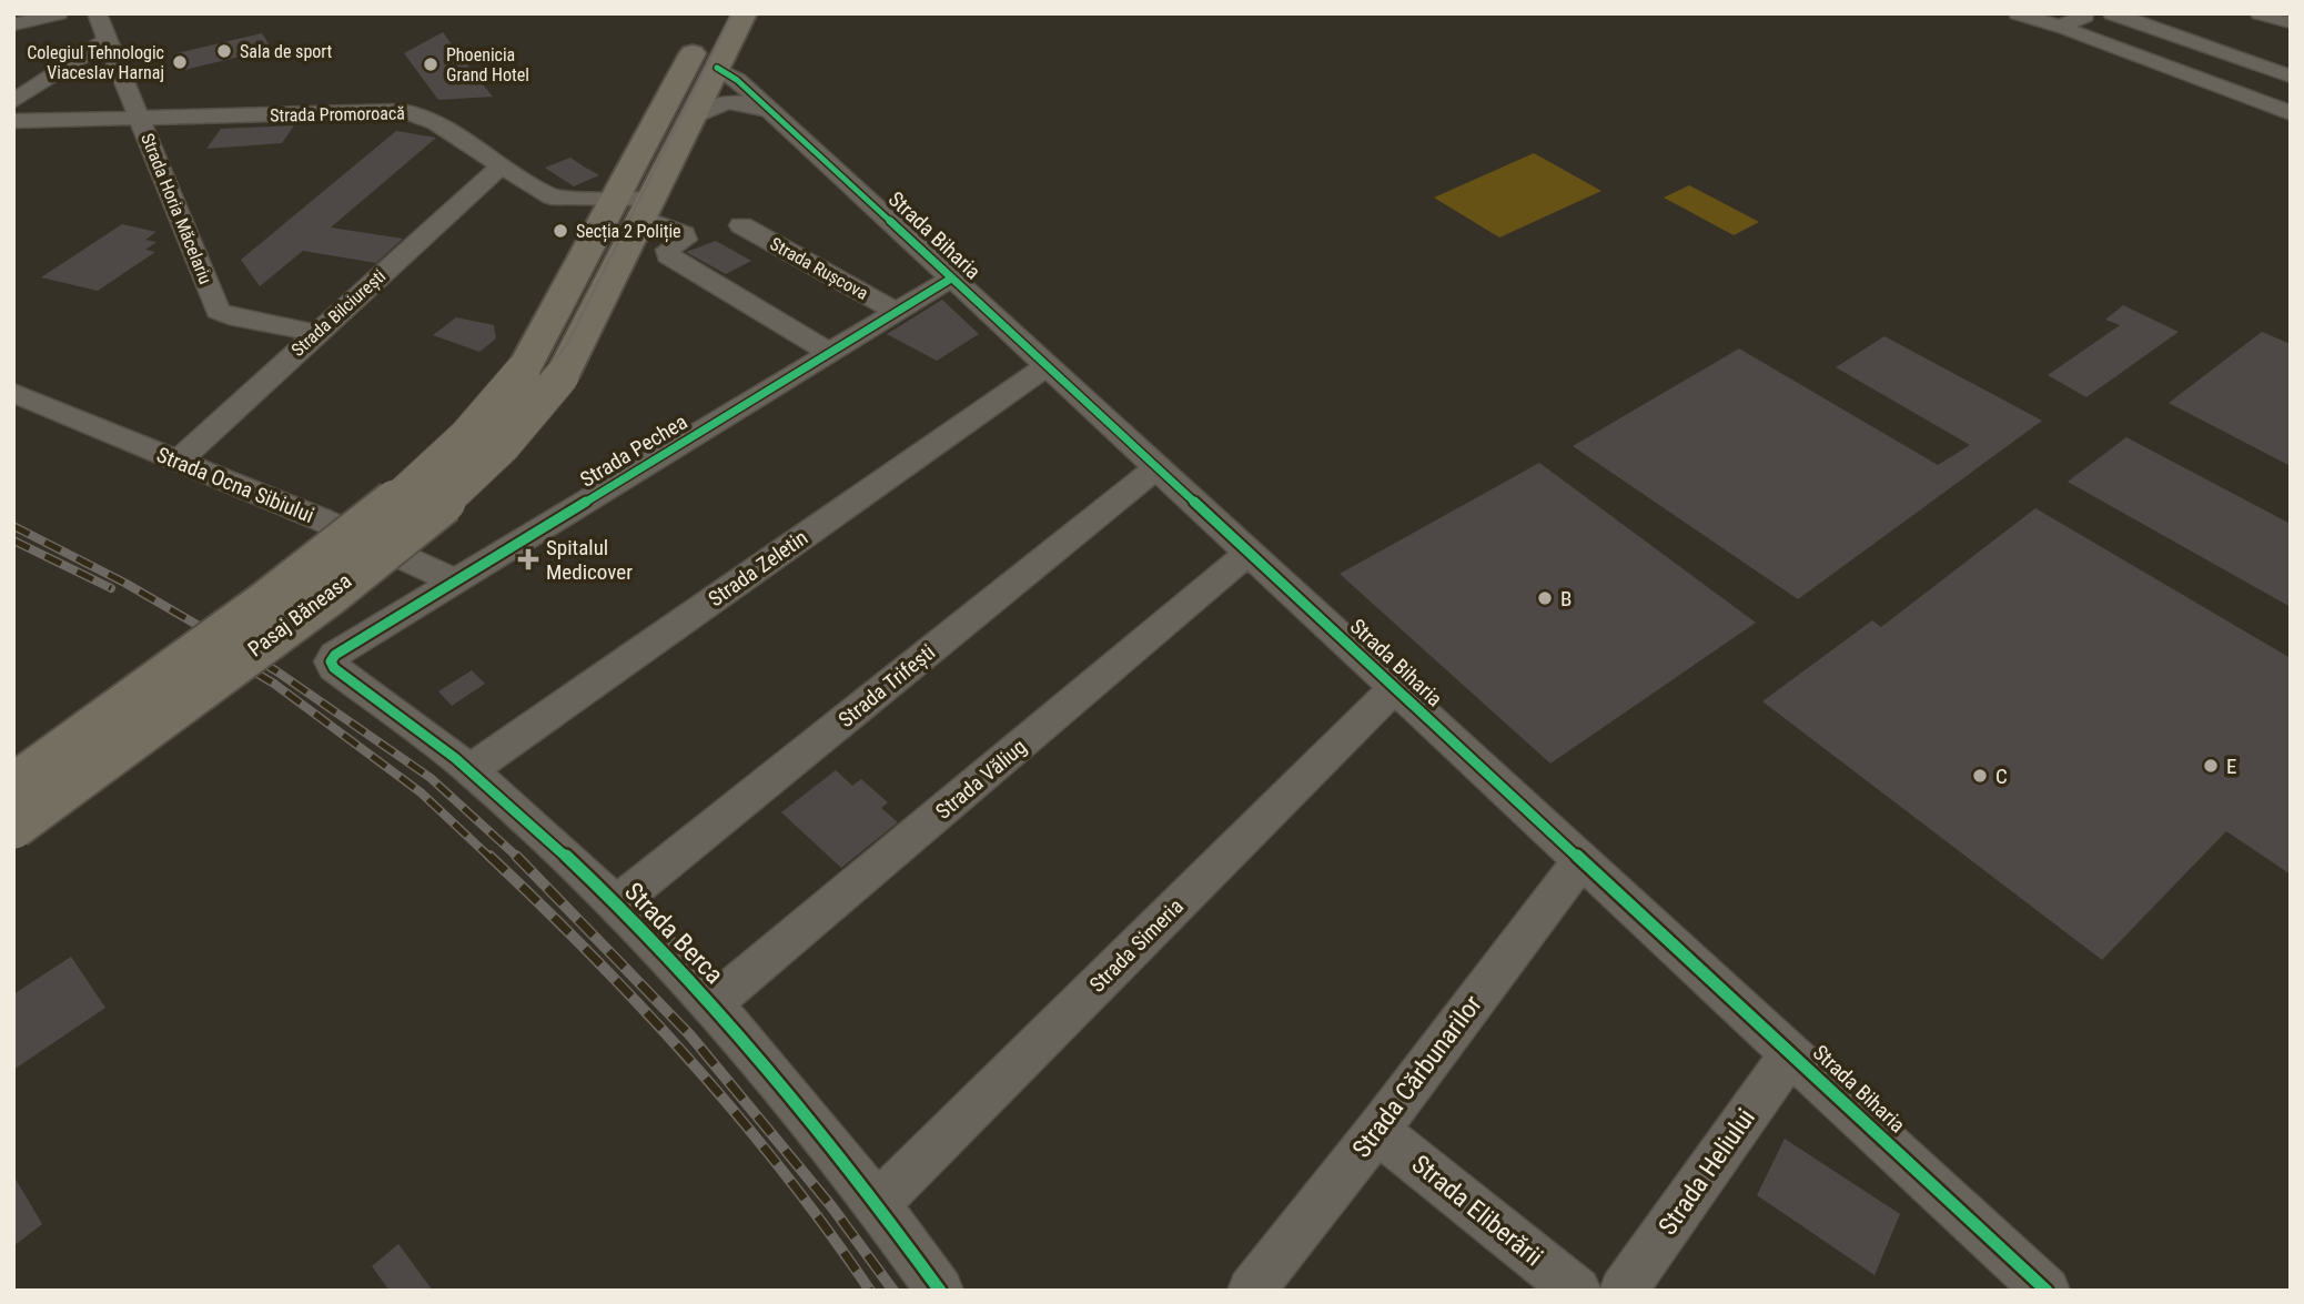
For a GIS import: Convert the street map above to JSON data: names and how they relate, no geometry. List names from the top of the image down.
{
  "streets": {
    "main road": ["Pasaj Băneasa"],
    "street": [
      "Strada Promoroacă",
      "Strada Horia Măcelariu",
      "Strada Biharia",
      "Strada Rușcova",
      "Strada Bilciurești",
      "Strada Pechea",
      "Strada Ocna Sibiului",
      "Strada Zeletin",
      "Strada Trifești",
      "Strada Văliug",
      "Strada Berca",
      "Strada Simeria",
      "Strada Cărbunarilor",
      "Strada Heliului",
      "Strada Eliberării"
    ]
  },
  "crossings": [
    ["Strada Promoroacă", "Strada Horia Măcelariu"],
    ["Strada Promoroacă", "Strada Bilciurești"],
    ["Strada Promoroacă", "Strada Pechea"],
    ["Strada Horia Măcelariu", "Strada Bilciurești"],
    ["Strada Biharia", "Strada Pechea"],
    ["Strada Biharia", "Strada Zeletin"],
    ["Strada Biharia", "Strada Trifești"],
    ["Strada Biharia", "Strada Văliug"],
    ["Strada Biharia", "Strada Simeria"],
    ["Strada Biharia", "Strada Cărbunarilor"],
    ["Strada Biharia", "Strada Heliului"],
    ["Strada Rușcova", "Strada Pechea"],
    ["Strada Bilciurești", "Strada Ocna Sibiului"],
    ["Strada Pechea", "Strada Ocna Sibiului"],
    ["Strada Pechea", "Strada Berca"],
    ["Strada Zeletin", "Strada Berca"],
    ["Strada Trifești", "Strada Berca"],
    ["Strada Văliug", "Strada Berca"],
    ["Strada Berca", "Strada Simeria"],
    ["Strada Cărbunarilor", "Strada Eliberării"]
  ],
  "places": {
    "other": [
      "Sala de sport",
      "Colegiul Tehnologic Viaceslav Harnaj",
      "Phoenicia Grand Hotel",
      "Secția 2 Poliție",
      "B",
      "E",
      "C"
    ],
    "health": ["Spitalul Medicover"]
  }
}
